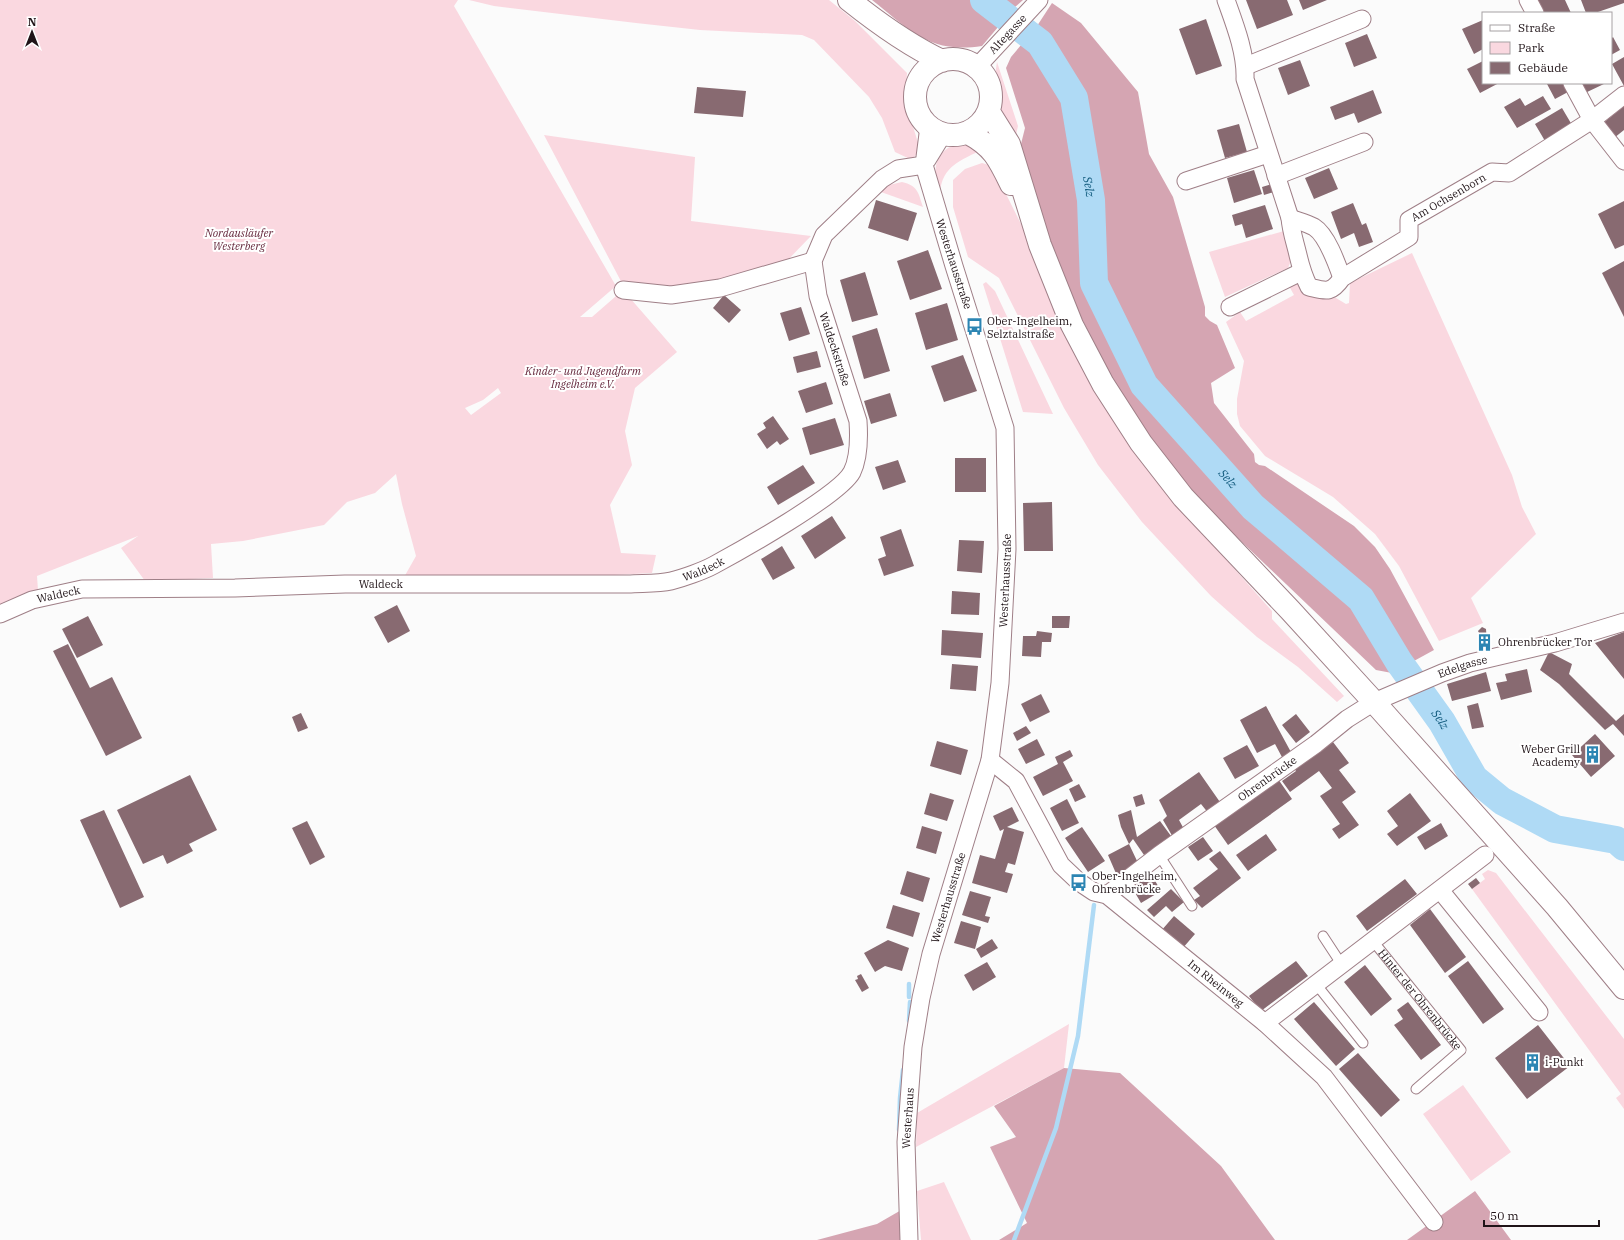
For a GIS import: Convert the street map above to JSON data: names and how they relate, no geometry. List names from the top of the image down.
{
  "streets": {
    "street": [
      "Altegasse",
      "Am Ochsenborn",
      "Westerhausstraße",
      "Waldeckstraße",
      "Waldeck",
      "Edelgasse",
      "Ohrenbrücke",
      "Im Rheinweg",
      "Hinter der Ohrenbrücke",
      "Westerhaus"
    ]
  },
  "crossings": [
    ["Westerhausstraße", "Im Rheinweg"],
    ["Westerhausstraße", "Westerhaus"],
    ["Waldeckstraße", "Waldeck"],
    ["Edelgasse", "Ohrenbrücke"],
    ["Ohrenbrücke", "Im Rheinweg"],
    ["Im Rheinweg", "Hinter der Ohrenbrücke"]
  ],
  "water": ["Selz"],
  "parks": ["Nordausläufer Westerberg", "Kinder- und Jugendfarm Ingelheim e.V."],
  "places": {
    "bus stop": ["Ober-Ingelheim, Selztalstraße", "Ober-Ingelheim, Ohrenbrücke"],
    "building": ["Ohrenbrücker Tor", "Weber Grill Academy", "i-Punkt"]
  },
  "legend": ["Straße", "Park", "Gebäude"],
  "scale_bar": "50 m",
  "north": "top"
}
